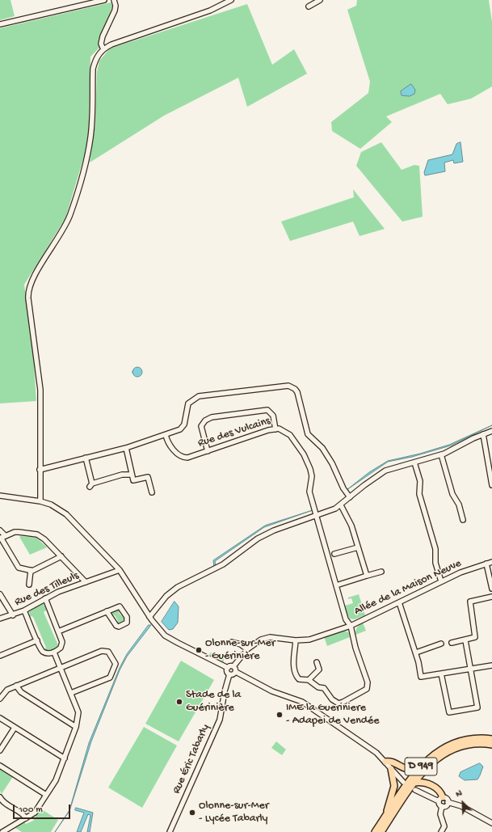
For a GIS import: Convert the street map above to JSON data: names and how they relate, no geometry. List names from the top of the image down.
{
  "streets": {
    "main road": ["D 949"],
    "street": [
      "Rue des Vulcains",
      "Allée de la Maison Neuve",
      "Rue des Tilleuls",
      "Rue Éric Tabarly"
    ]
  },
  "crossings": [
    ["Rue des Vulcains", "Allée de la Maison Neuve"]
  ],
  "places": [
    "Olonne-sur-Mer - Guérinière",
    "Stade de la Guérinière",
    "IME la Gueriniere - Adapei de Vendée",
    "Olonne-sur-Mer - Lycée Tabarly"
  ],
  "scale_bar": "100 m",
  "north": "top left"
}
